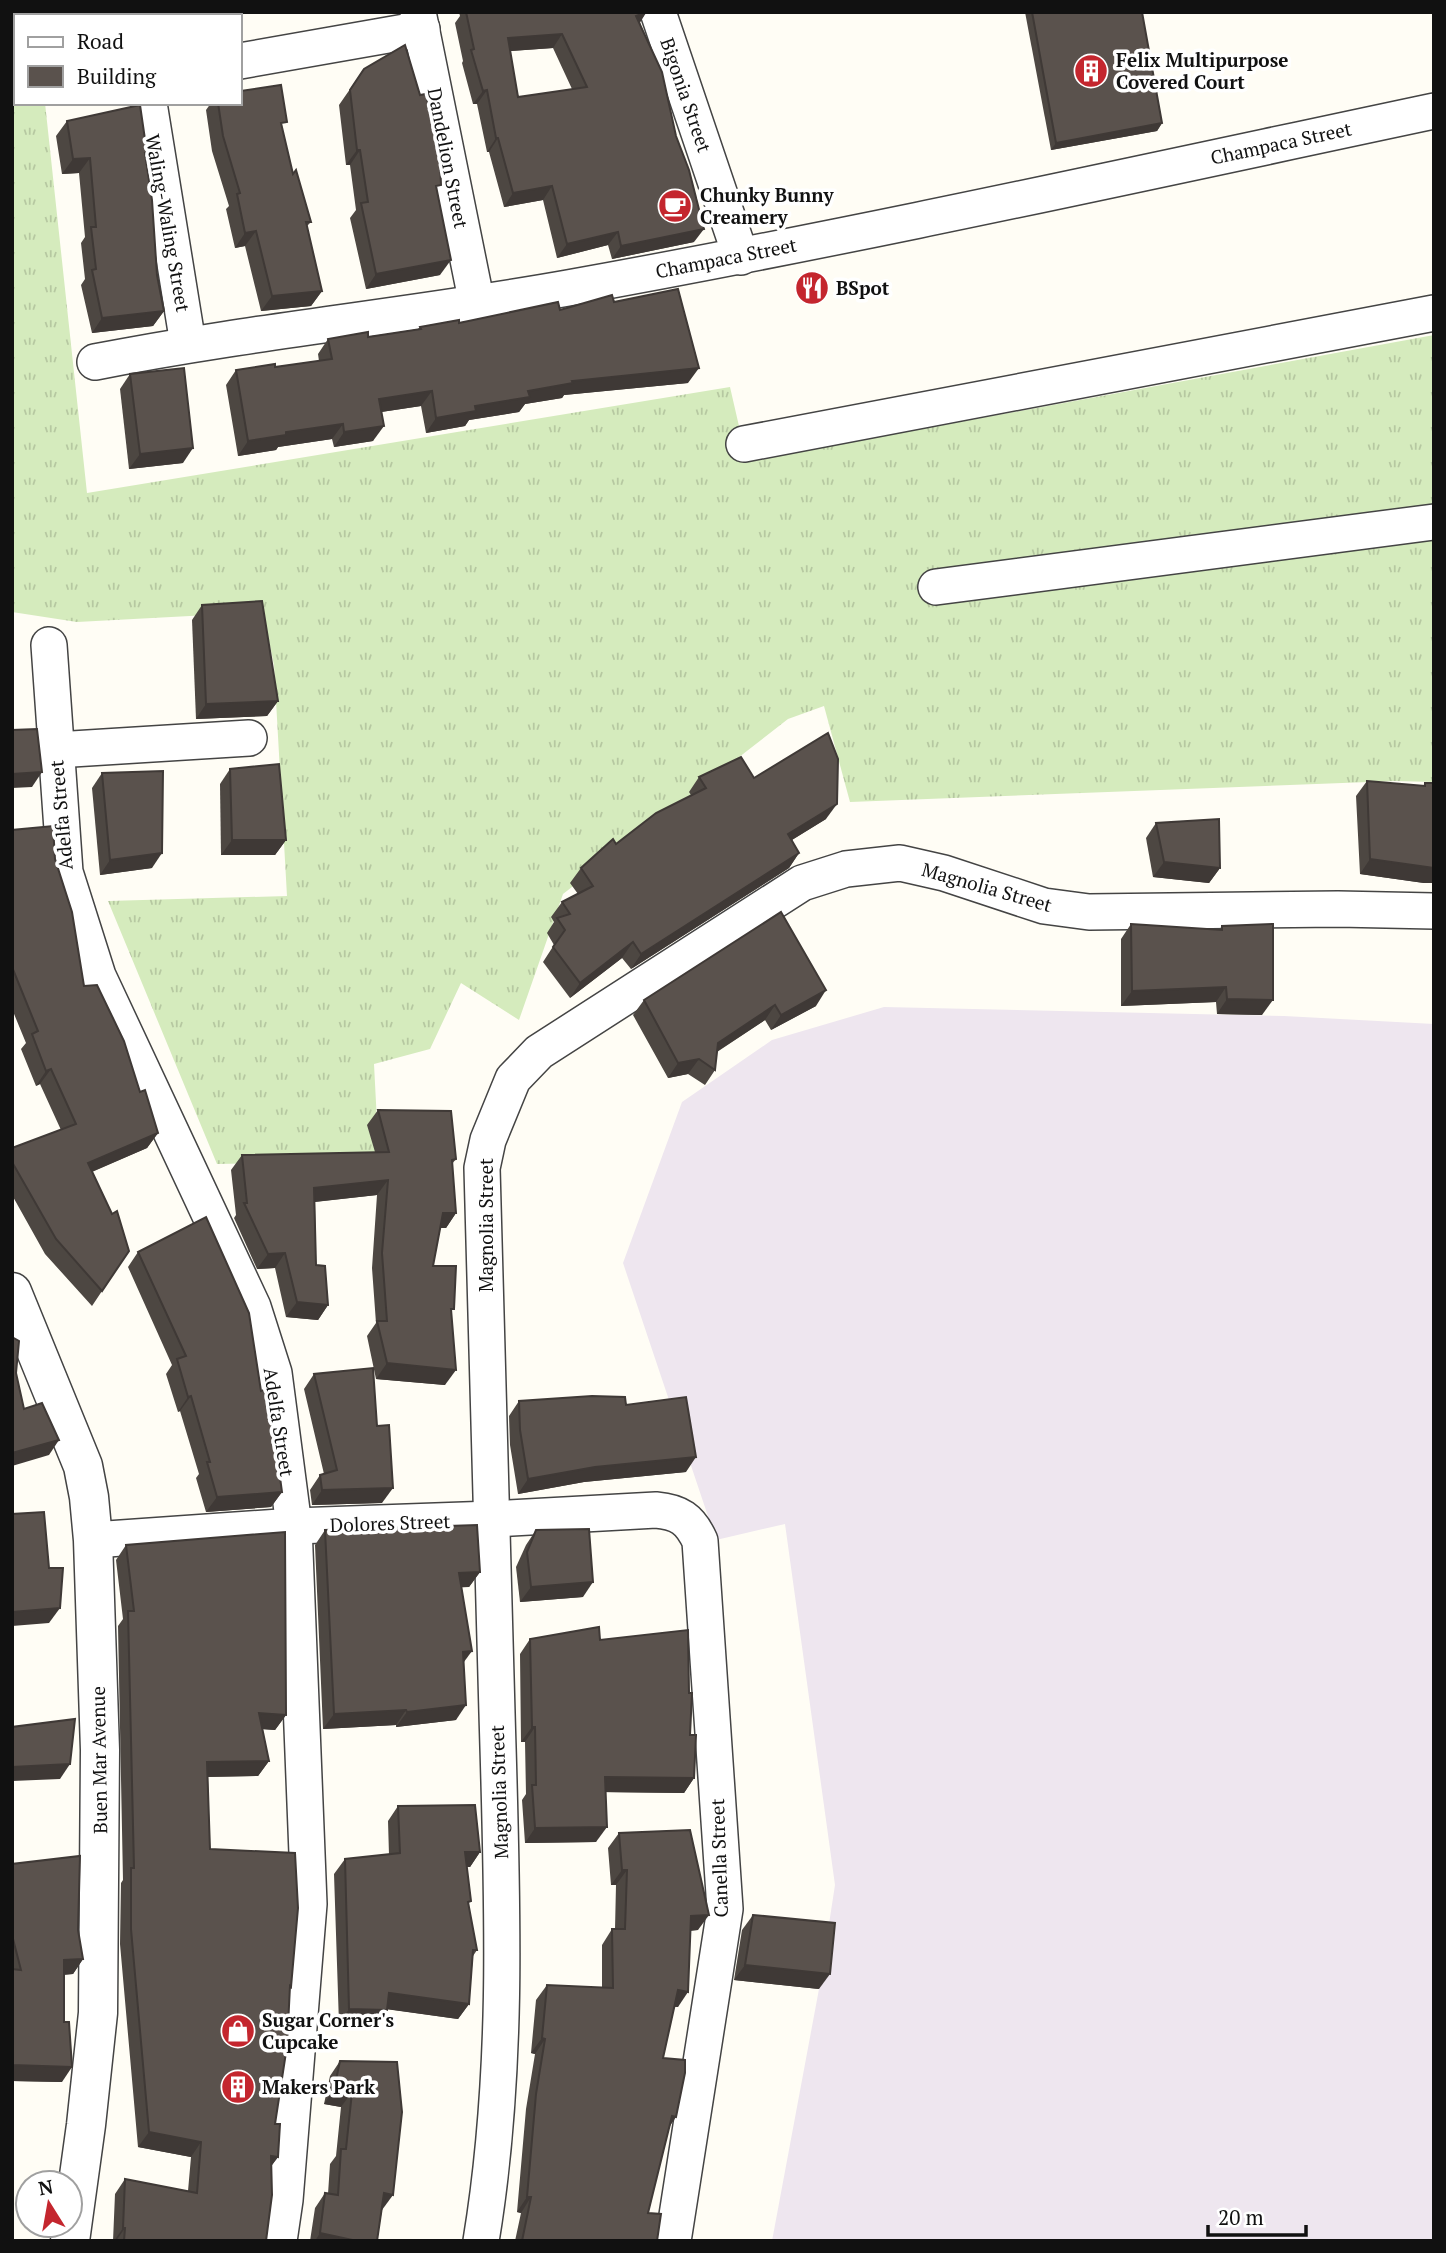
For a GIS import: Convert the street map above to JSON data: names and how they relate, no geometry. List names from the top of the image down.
{
  "streets": {
    "street": [
      "Bigonia Street",
      "Champaca Street",
      "Dandelion Street",
      "Waling-Waling Street",
      "Adelfa Street",
      "Magnolia Street",
      "Dolores Street",
      "Buen Mar Avenue",
      "Canella Street"
    ]
  },
  "crossings": [
    ["Bigonia Street", "Champaca Street"],
    ["Champaca Street", "Dandelion Street"],
    ["Champaca Street", "Waling-Waling Street"],
    ["Adelfa Street", "Dolores Street"],
    ["Magnolia Street", "Dolores Street"],
    ["Dolores Street", "Buen Mar Avenue"],
    ["Dolores Street", "Canella Street"]
  ],
  "places": {
    "building": ["Felix Multipurpose Covered Court", "Makers Park"],
    "cafe": ["Chunky Bunny Creamery"],
    "restaurant": ["BSpot"],
    "shop": ["Sugar Corner's Cupcake"]
  },
  "legend": ["Road", "Building"],
  "scale_bar": "20 m",
  "north": "top"
}
